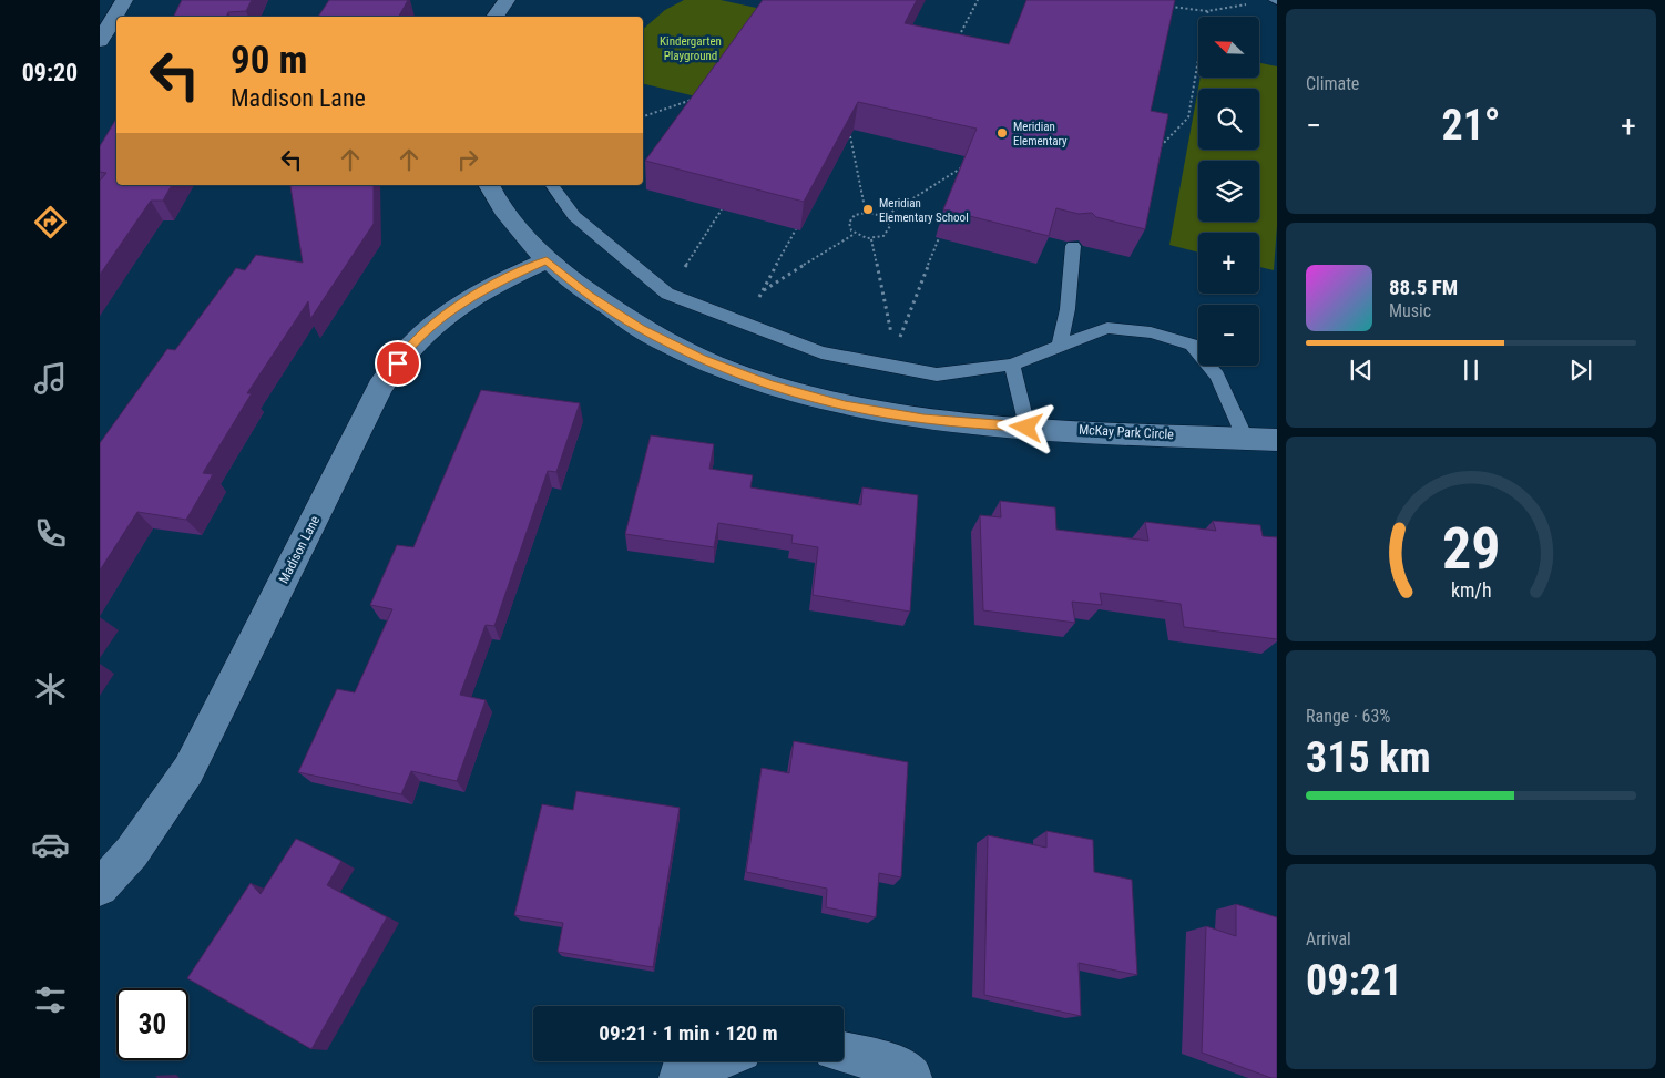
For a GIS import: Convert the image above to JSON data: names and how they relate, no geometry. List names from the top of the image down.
{
  "streets": {
    "street": ["McKay Park Circle", "Madison Lane"]
  },
  "crossings": [
    ["McKay Park Circle", "Madison Lane"]
  ],
  "parks": ["Kindergarten Playground"],
  "places": ["Meridian Elementary", "Meridian Elementary School"],
  "north": "top left",
  "page": {
    "tabs": "09:20",
    "tile": [
      "Climate",
      ["Range · 63%", "315 km"],
      ["Arrival", "09:21"]
    ],
    "map_buttons": ["+", "−"],
    "turn": ["90 m", "Madison Lane"],
    "heat": ["−", "21°", "+"],
    "song": ["88.5 FM", "Music"],
    "limit": "30",
    "trip": "09:21 · 1 min · 120 m",
    "gauge": ["29", "km/h"]
  }
}
